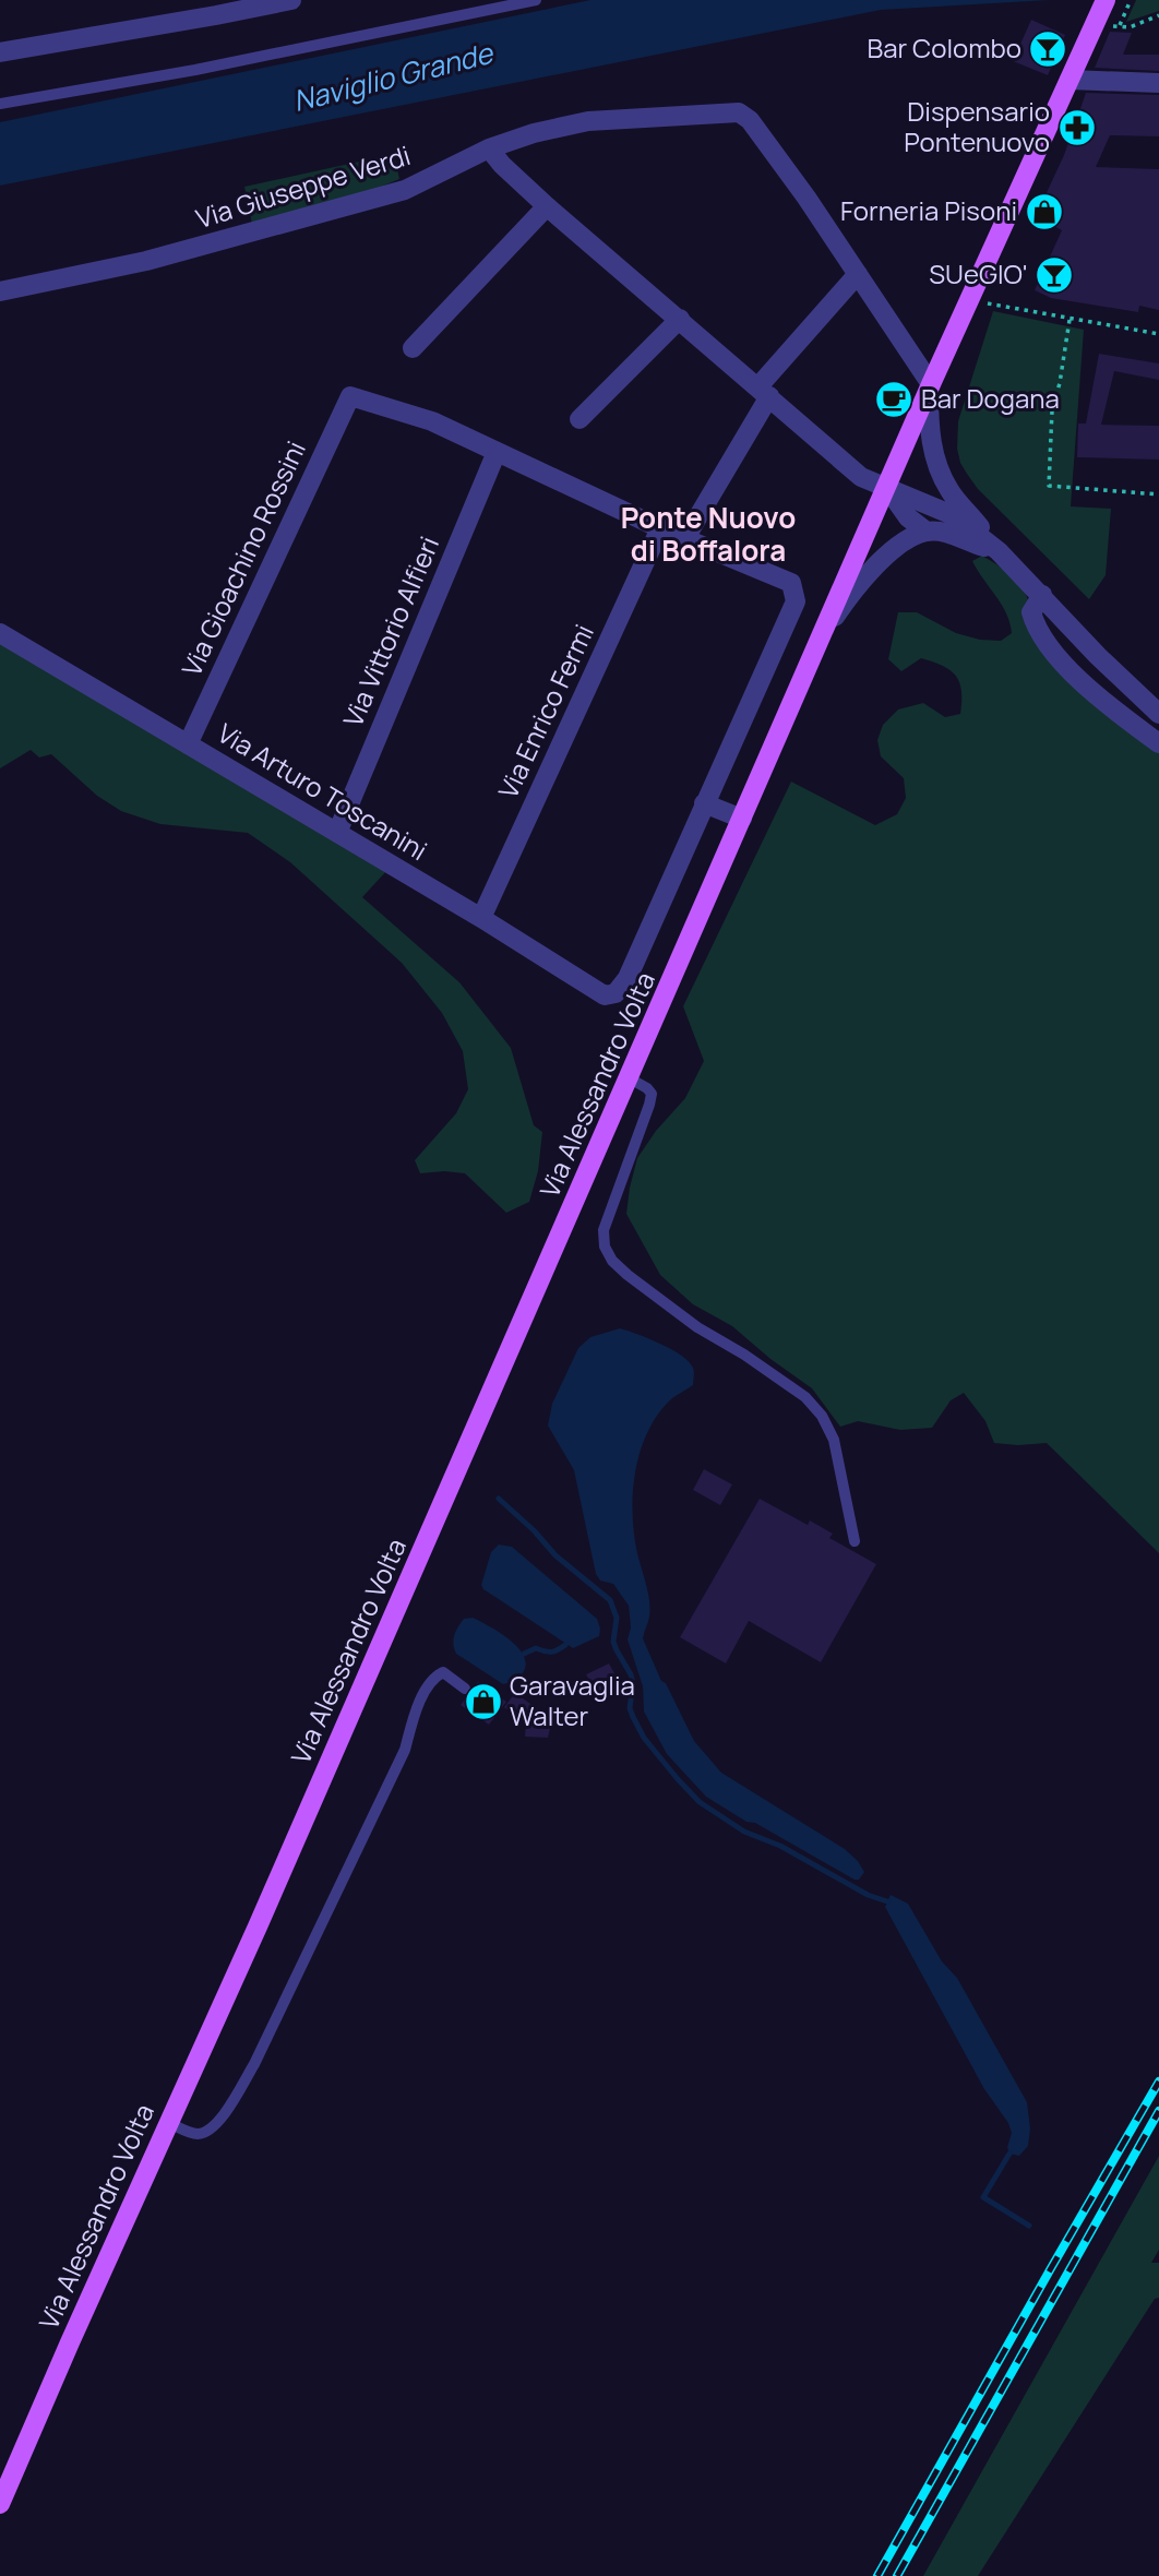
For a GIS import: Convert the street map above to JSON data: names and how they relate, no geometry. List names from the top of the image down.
{
  "streets": {
    "main road": ["Via Alessandro Volta"],
    "street": [
      "Via Giuseppe Verdi",
      "Via Gioachino Rossini",
      "Via Vittorio Alfieri",
      "Via Enrico Fermi",
      "Via Arturo Toscanini"
    ]
  },
  "crossings": [
    ["Via Giuseppe Verdi", "Via Alessandro Volta"],
    ["Via Gioachino Rossini", "Via Vittorio Alfieri"],
    ["Via Gioachino Rossini", "Via Arturo Toscanini"],
    ["Via Vittorio Alfieri", "Via Arturo Toscanini"],
    ["Via Enrico Fermi", "Via Arturo Toscanini"],
    ["Via Arturo Toscanini", "Via Alessandro Volta"]
  ],
  "districts": ["Ponte Nuovo di Boffalora"],
  "water": ["Naviglio Grande"],
  "places": {
    "bar": ["Bar Colombo", "SUeGIO'"],
    "pharmacy": ["Dispensario Pontenuovo"],
    "shop": ["Forneria Pisoni", "Garavaglia Walter"],
    "cafe": ["Bar Dogana"]
  }
}
